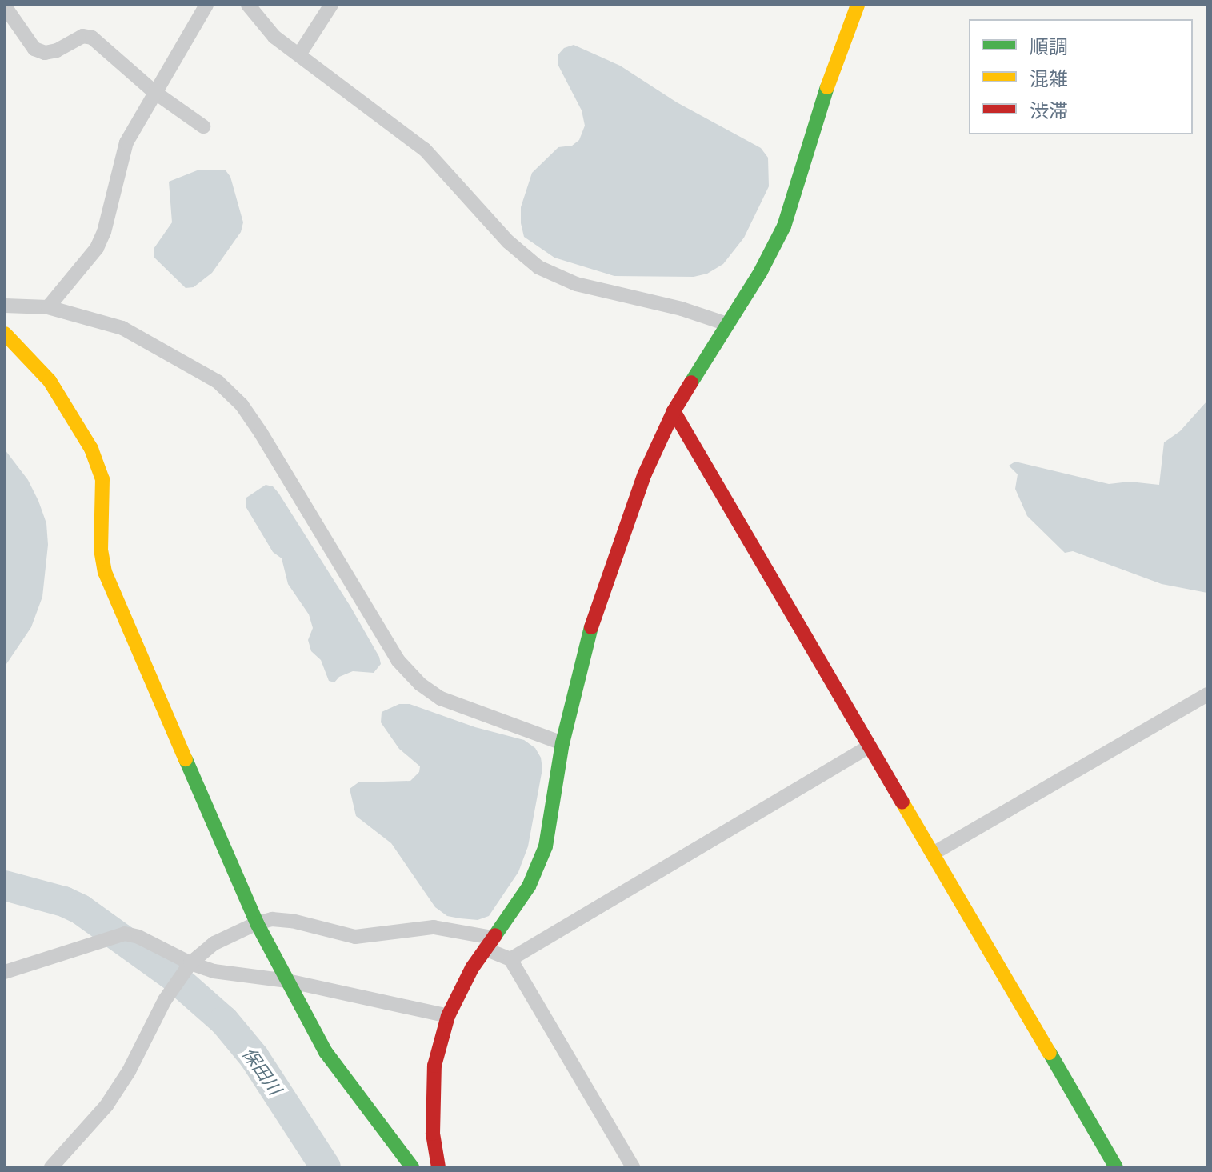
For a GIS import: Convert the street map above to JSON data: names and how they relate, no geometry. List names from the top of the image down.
{
  "water": ["保田川"],
  "legend": ["順調", "混雑", "渋滞"]
}
